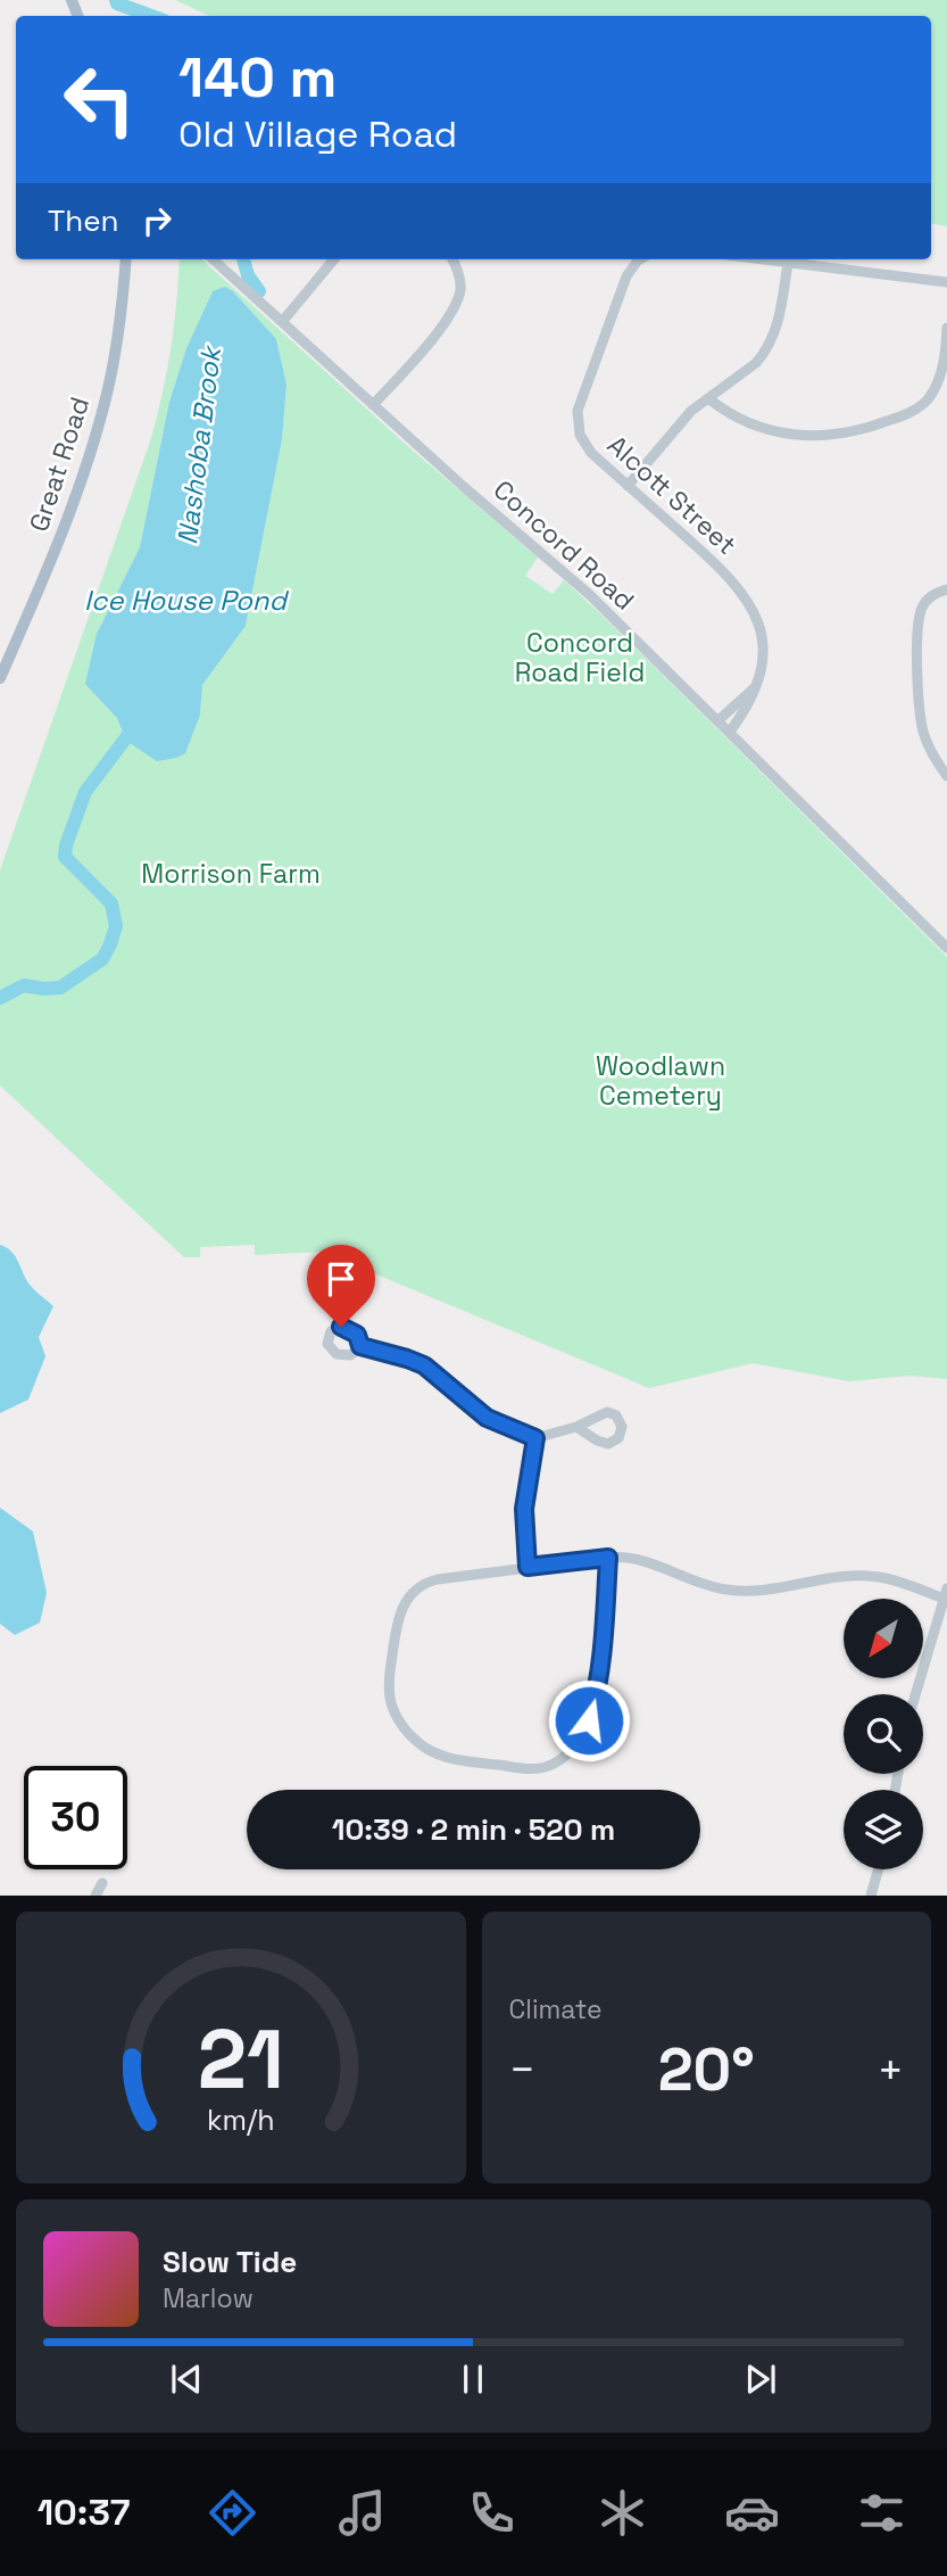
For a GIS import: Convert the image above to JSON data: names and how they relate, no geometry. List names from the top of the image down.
{
  "streets": {
    "main road": ["Great Road"],
    "street": ["Alcott Street", "Concord Road"]
  },
  "crossings": [
    ["Alcott Street", "Concord Road"]
  ],
  "water": ["Nashoba Brook", "Ice House Pond"],
  "parks": ["Concord Road Field", "Morrison Farm", "Woodlawn Cemetery"],
  "north": "bottom left",
  "page": {
    "turn": ["140 m", "Old Village Road"],
    "then": "Then",
    "limit": "30",
    "trip": "10:39 · 2 min · 520 m",
    "tile": "Climate",
    "heat": ["−", "20°", "+"],
    "song": ["Slow Tide", "Marlow"],
    "tabs": "10:37",
    "gauge": ["21", "km/h"]
  }
}
